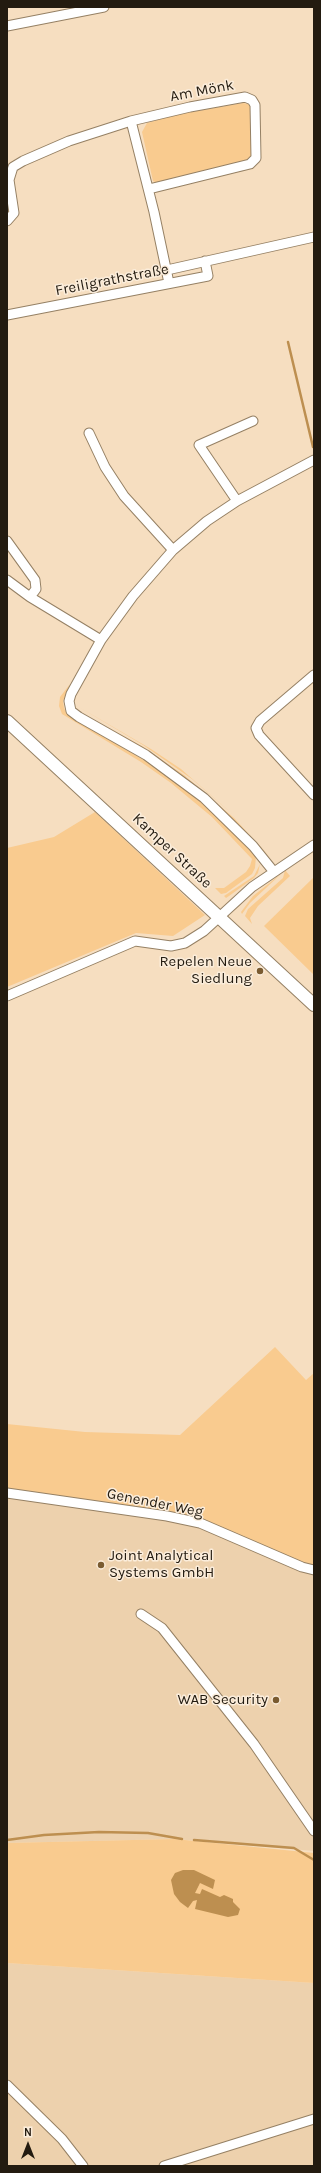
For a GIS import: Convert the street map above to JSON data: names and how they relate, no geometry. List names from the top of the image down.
{
  "streets": {
    "main road": ["Kamper Straße"],
    "street": ["Am Mönk", "Freiligrathstraße", "Genender Weg"]
  },
  "places": ["Repelen Neue Siedlung", "Joint Analytical Systems GmbH", "WAB Security"],
  "north": "top"
}
